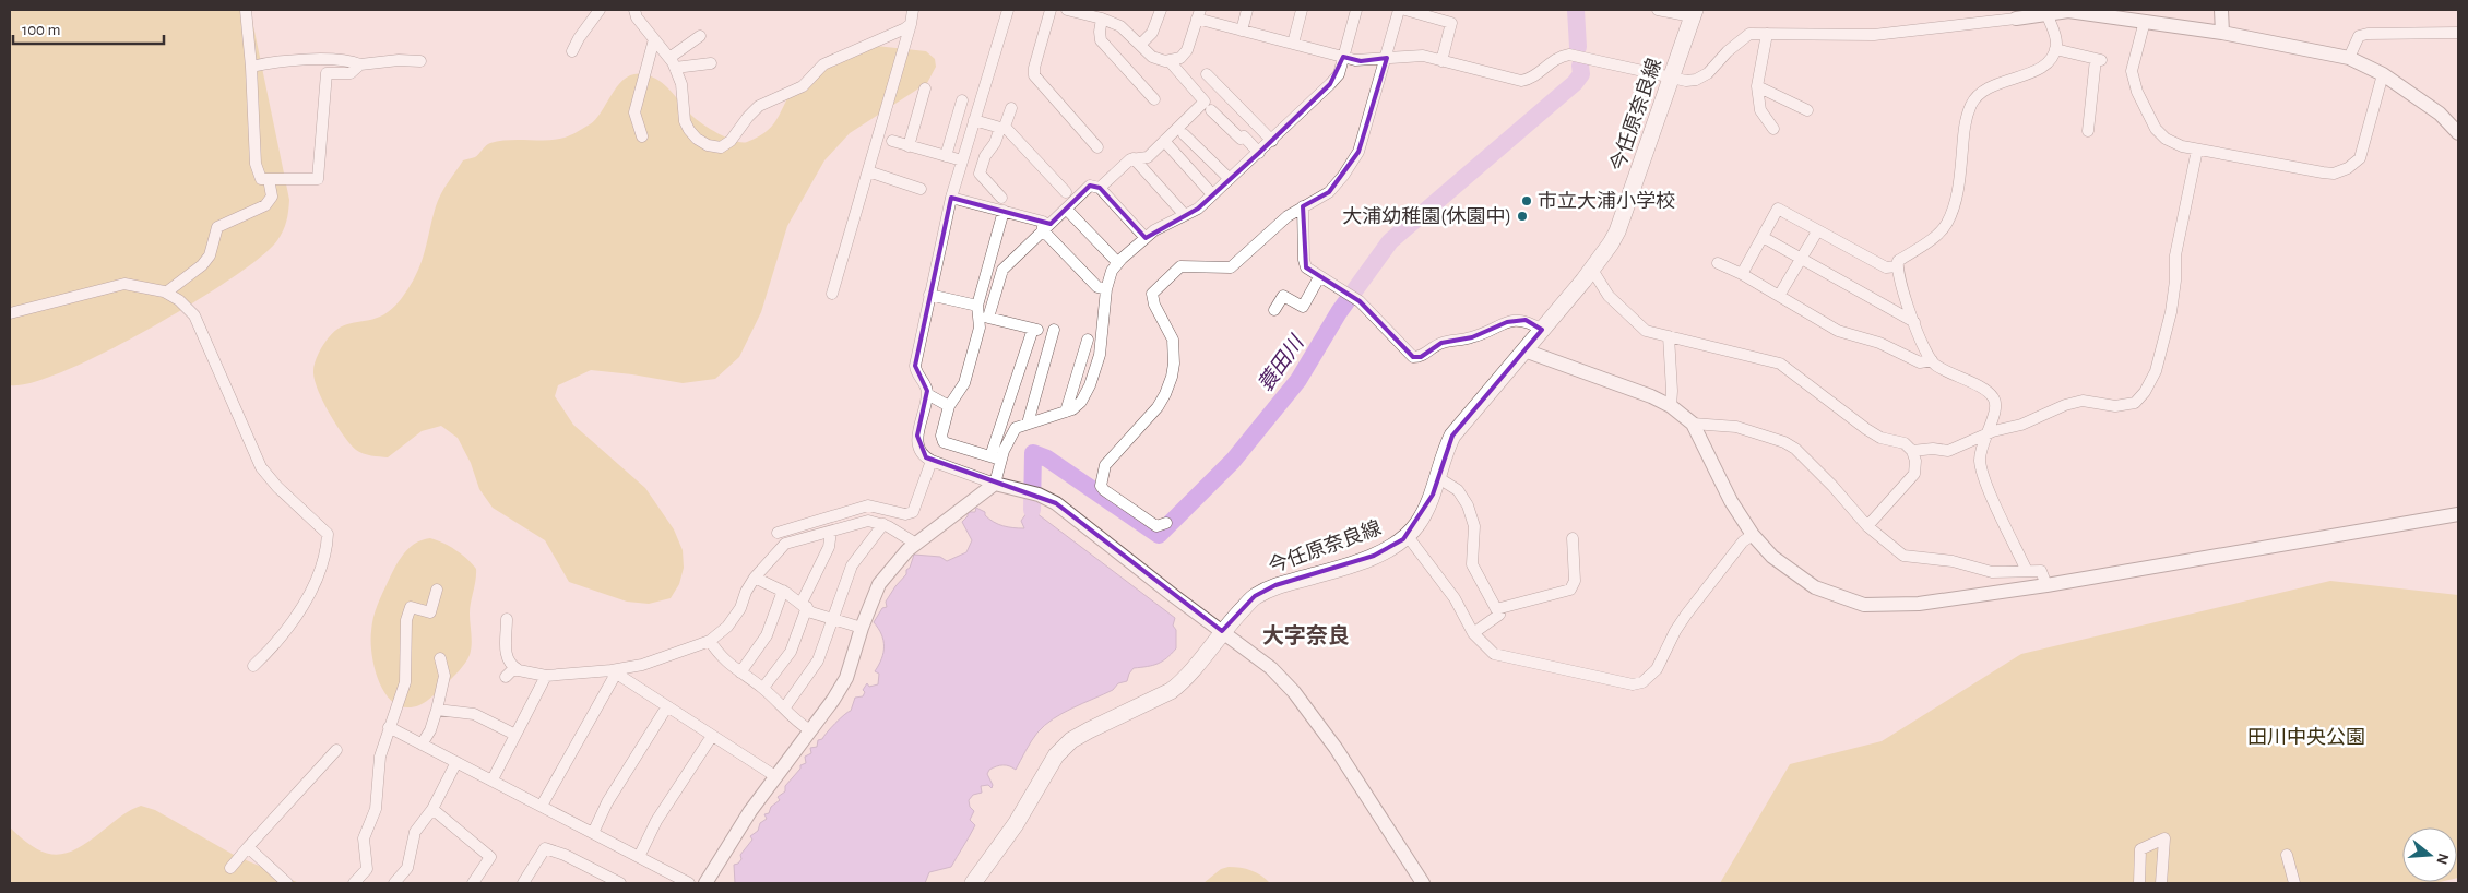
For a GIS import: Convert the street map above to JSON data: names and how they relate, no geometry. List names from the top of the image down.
{
  "streets": {
    "main road": ["今任原奈良線"]
  },
  "districts": ["大字奈良"],
  "water": ["蓑田川"],
  "parks": ["田川中央公園"],
  "places": ["市立大浦小学校", "大浦幼稚園(休園中)"],
  "scale_bar": "100 m",
  "north": "right"
}
